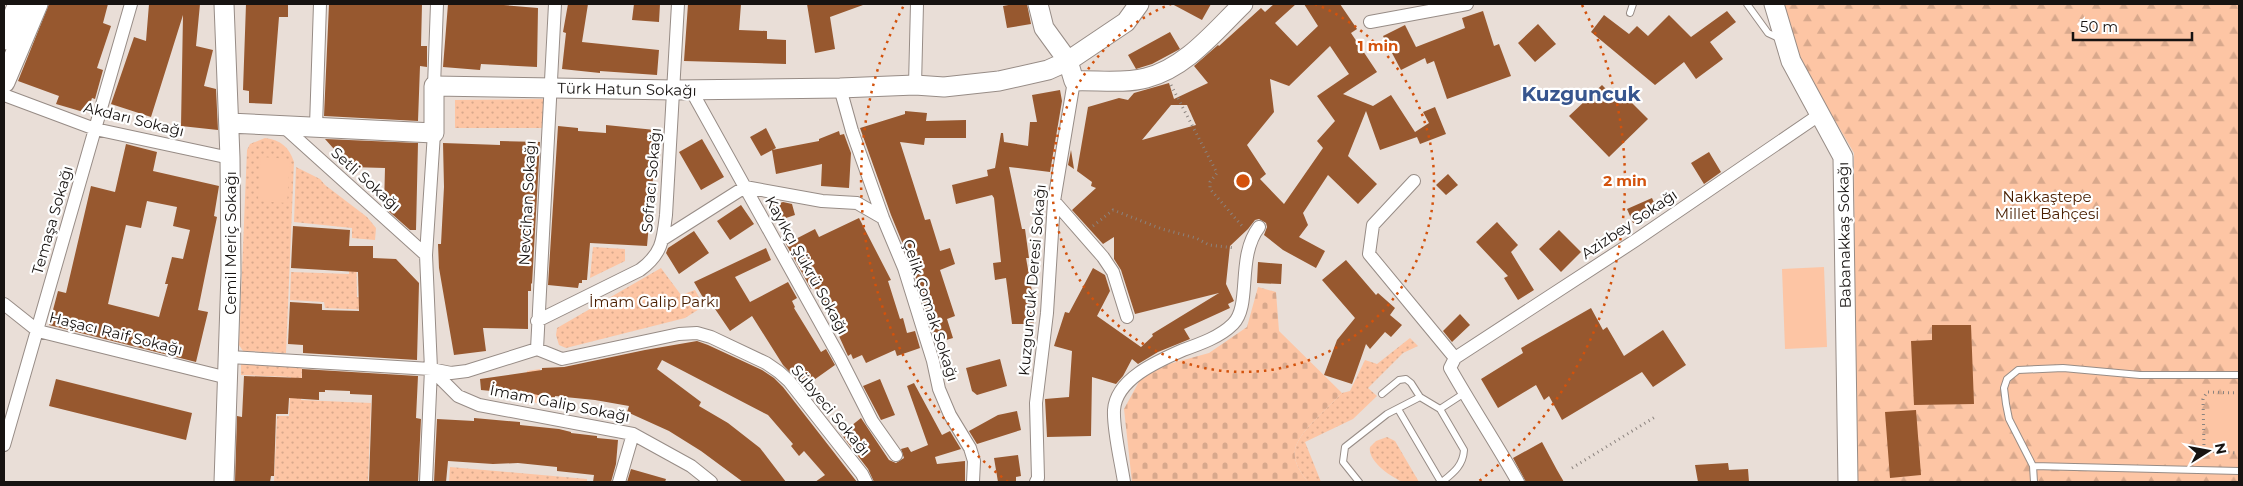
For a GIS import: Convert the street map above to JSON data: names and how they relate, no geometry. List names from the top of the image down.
{
  "streets": {
    "street": [
      "Türk Hatun Sokağı",
      "Akdarı Sokağı",
      "Setli Sokağı",
      "Sofracı Sokağı",
      "Nevcihan Sokağı",
      "Temaşa Sokağı",
      "Azizbey Sokağı",
      "Babanakkaş Sokağı",
      "Cemil Meriç Sokağı",
      "Kayıkçı Şükrü Sokağı",
      "Kuzguncuk Deresi Sokağı",
      "Çelik Çomak Sokağı",
      "Haşacı Raif Sokağı",
      "İmam Galip Sokağı",
      "Sübyeci Sokağı"
    ]
  },
  "crossings": [
    ["Türk Hatun Sokağı", "Sofracı Sokağı"],
    ["Türk Hatun Sokağı", "Nevcihan Sokağı"],
    ["Türk Hatun Sokağı", "Kayıkçı Şükrü Sokağı"],
    ["Türk Hatun Sokağı", "Çelik Çomak Sokağı"],
    ["Akdarı Sokağı", "Temaşa Sokağı"],
    ["Akdarı Sokağı", "Cemil Meriç Sokağı"],
    ["Sofracı Sokağı", "Nevcihan Sokağı"],
    ["Sofracı Sokağı", "Kayıkçı Şükrü Sokağı"],
    ["Temaşa Sokağı", "Haşacı Raif Sokağı"],
    ["Azizbey Sokağı", "Babanakkaş Sokağı"],
    ["Cemil Meriç Sokağı", "Haşacı Raif Sokağı"]
  ],
  "districts": ["Kuzguncuk"],
  "parks": ["Nakkaştepe Millet Bahçesi", "İmam Galip Parkı"],
  "scale_bar": "50 m",
  "north": "right",
  "rings": ["1 min", "2 min"]
}
